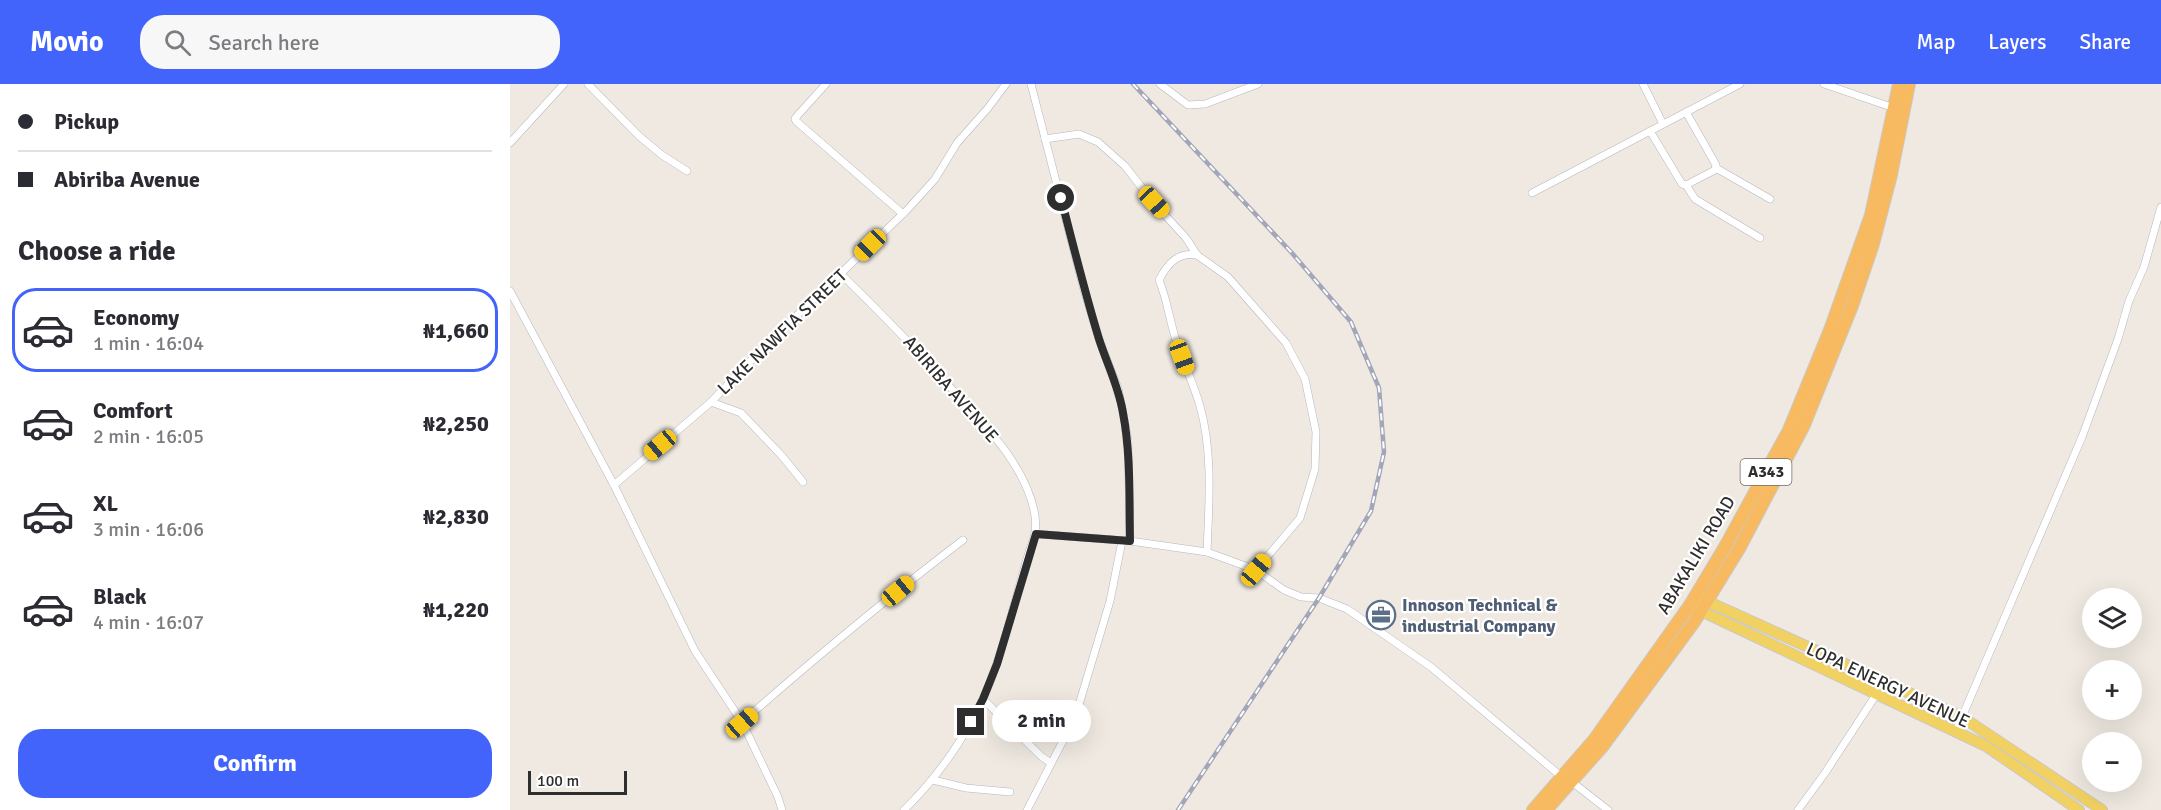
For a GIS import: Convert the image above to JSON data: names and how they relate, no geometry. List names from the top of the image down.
{
  "streets": {
    "highway": ["A343", "ABAKALIKI ROAD"],
    "main road": ["LOPA ENERGY AVENUE"],
    "street": ["LAKE NAWFIA STREET", "ABIRIBA AVENUE"]
  },
  "crossings": [
    ["LAKE NAWFIA STREET", "ABIRIBA AVENUE"],
    ["ABAKALIKI ROAD", "LOPA ENERGY AVENUE"]
  ],
  "places": {
    "office": ["Innoson Technical & industrial Company"]
  },
  "scale_bar": "100 m",
  "page": {
    "header": "Movio",
    "search": "Search here",
    "nav": ["Map", "Layers", "Share"],
    "banner": ["Pickup", "Abiriba Avenue"],
    "heading": "Choose a ride",
    "list": [
      {
        "name": "Economy",
        "note": "1 min · 16:04",
        "value": "₦1,660"
      },
      {
        "name": "Comfort",
        "note": "2 min · 16:05",
        "value": "₦2,250"
      },
      {
        "name": "XL",
        "note": "3 min · 16:06",
        "value": "₦2,830"
      },
      {
        "name": "Black",
        "note": "4 min · 16:07",
        "value": "₦1,220"
      }
    ],
    "map_buttons": ["+", "−"],
    "bubble": "2 min",
    "buttons": "Confirm",
    "scale": "100 m"
  }
}
